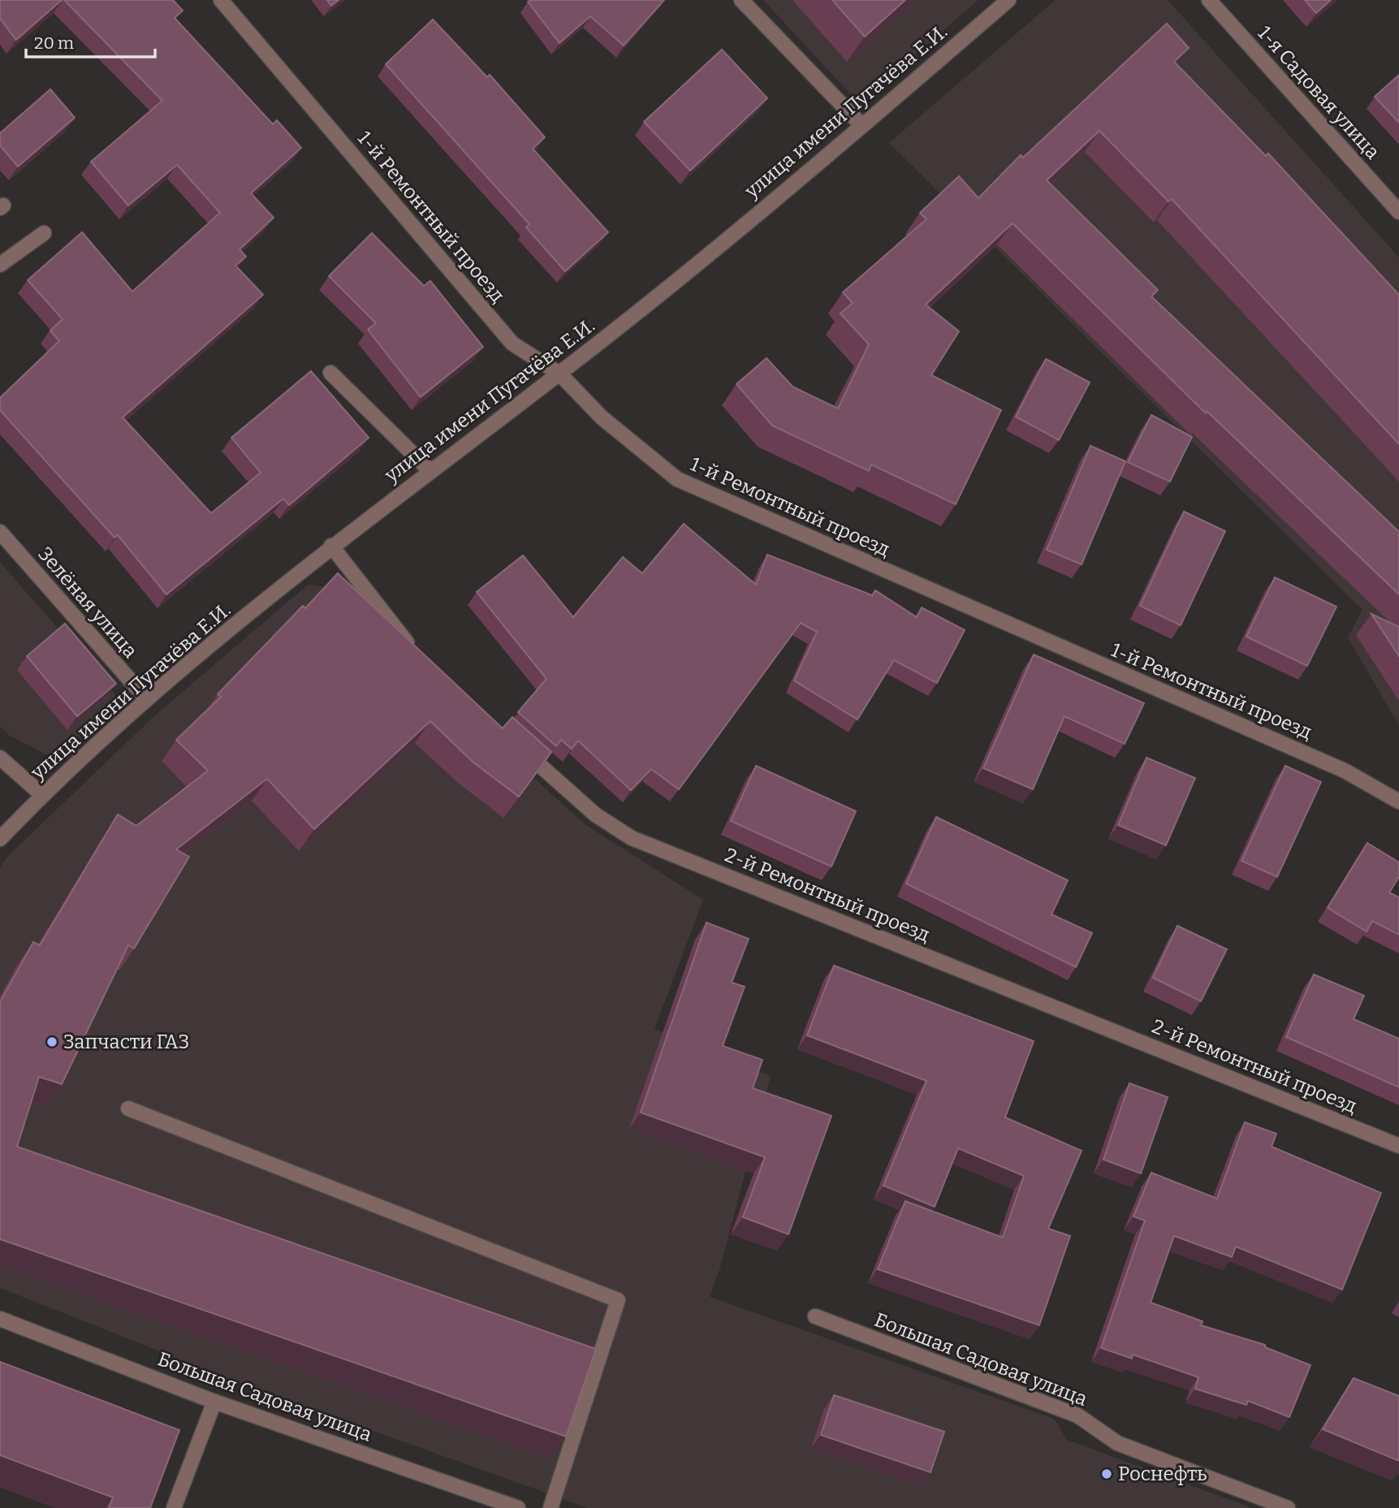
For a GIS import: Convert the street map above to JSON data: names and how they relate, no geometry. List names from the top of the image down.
{
  "streets": {
    "street": [
      "1-я Садовая улица",
      "улица имени Пугачёва Е.И.",
      "1-й Ремонтный проезд",
      "Зелёная улица",
      "2-й Ремонтный проезд",
      "Большая Садовая улица"
    ]
  },
  "crossings": [
    ["улица имени Пугачёва Е.И.", "1-й Ремонтный проезд"],
    ["улица имени Пугачёва Е.И.", "Зелёная улица"]
  ],
  "places": ["Запчасти ГАЗ", "Роснефть"],
  "scale_bar": "20 m"
}
